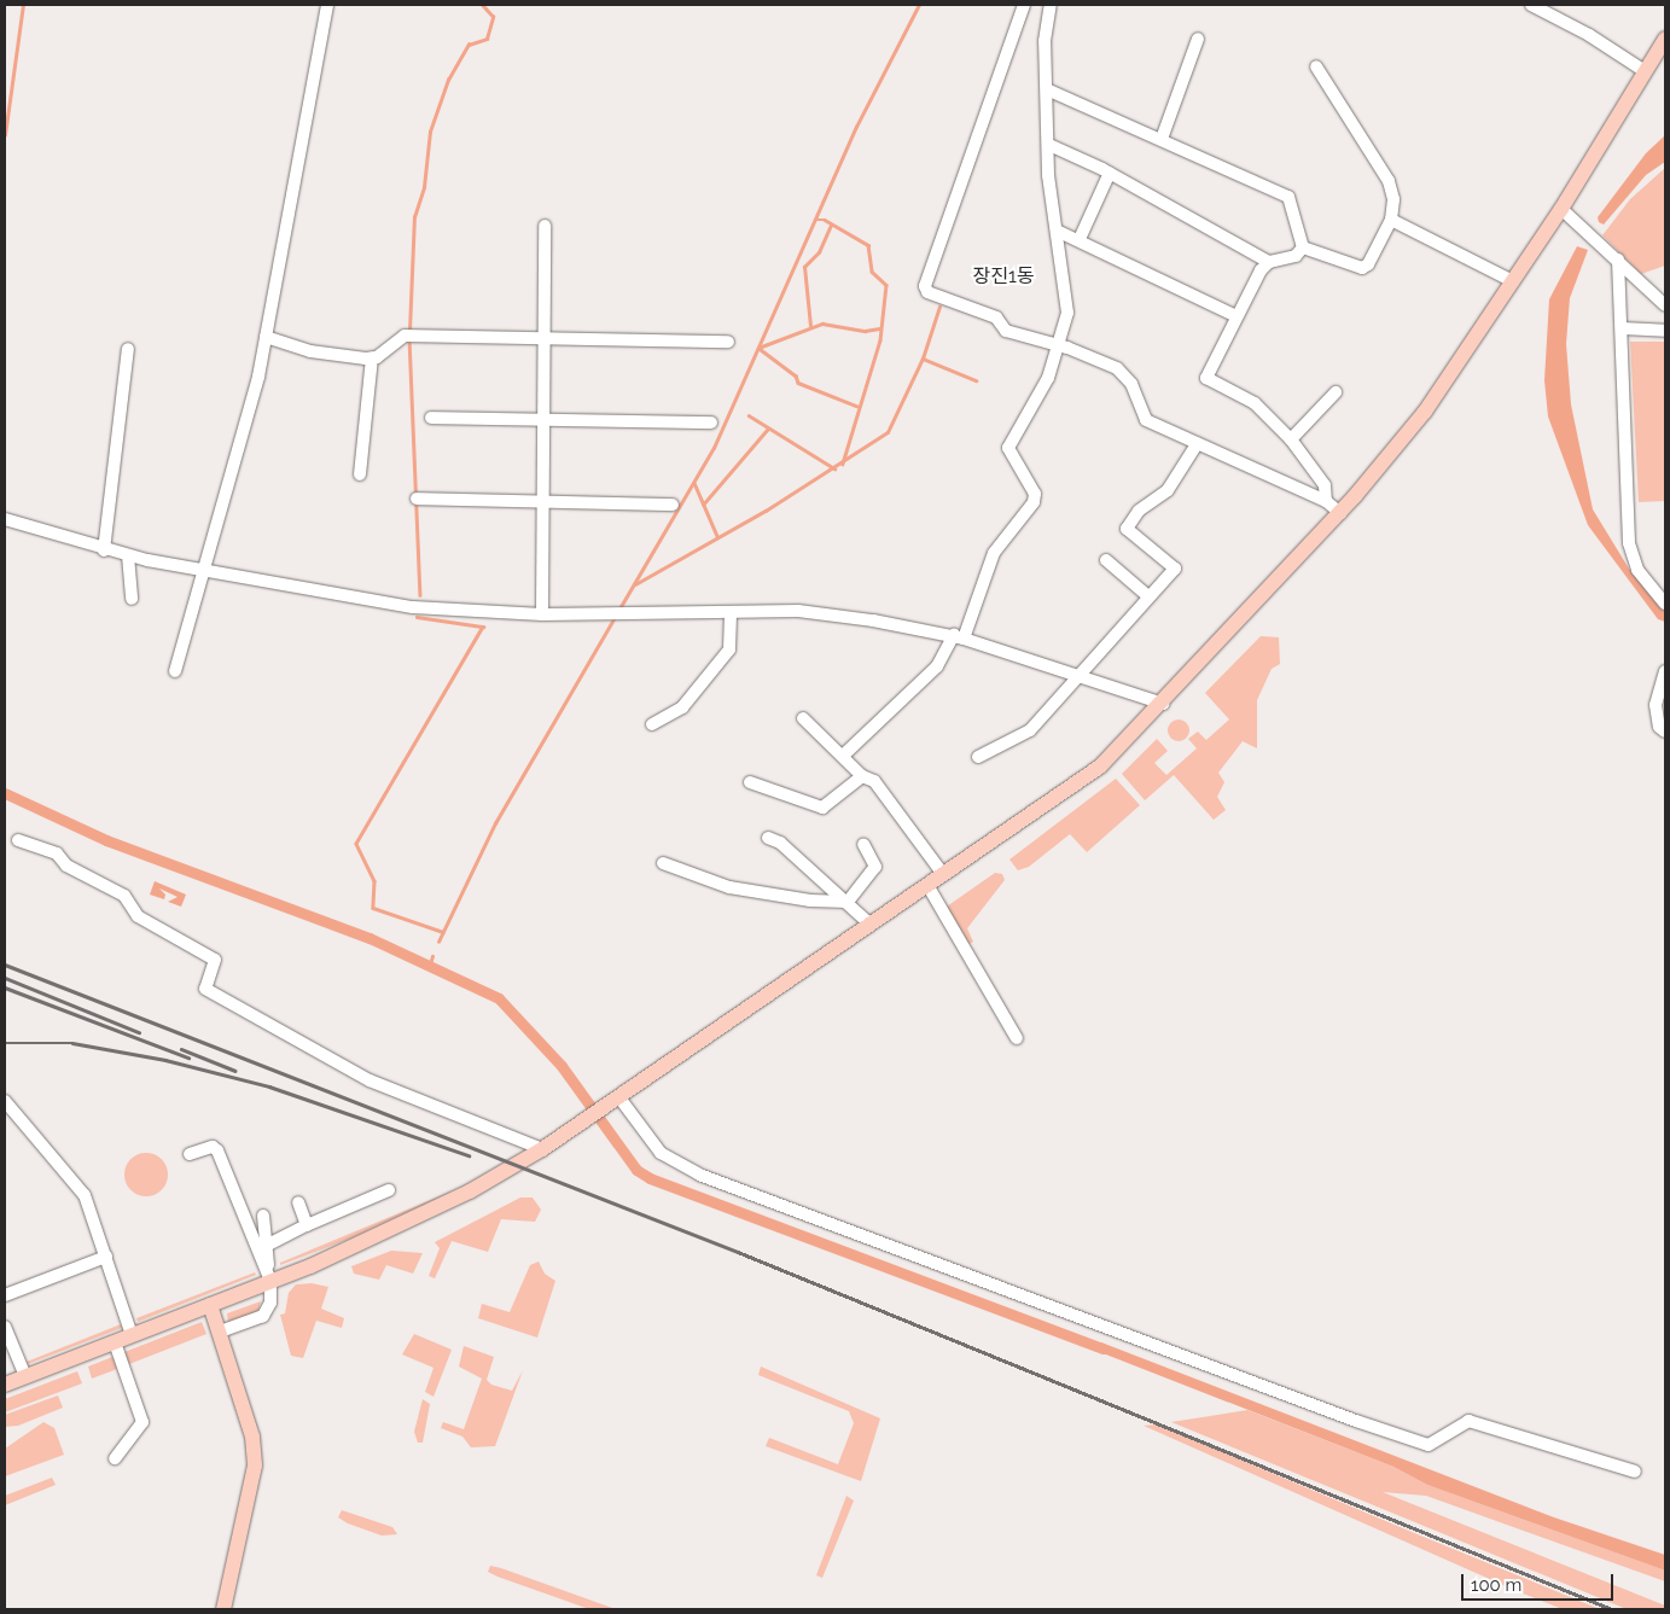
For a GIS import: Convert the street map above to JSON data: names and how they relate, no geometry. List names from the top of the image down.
{
  "districts": ["장진1동"],
  "scale_bar": "100 m"
}
